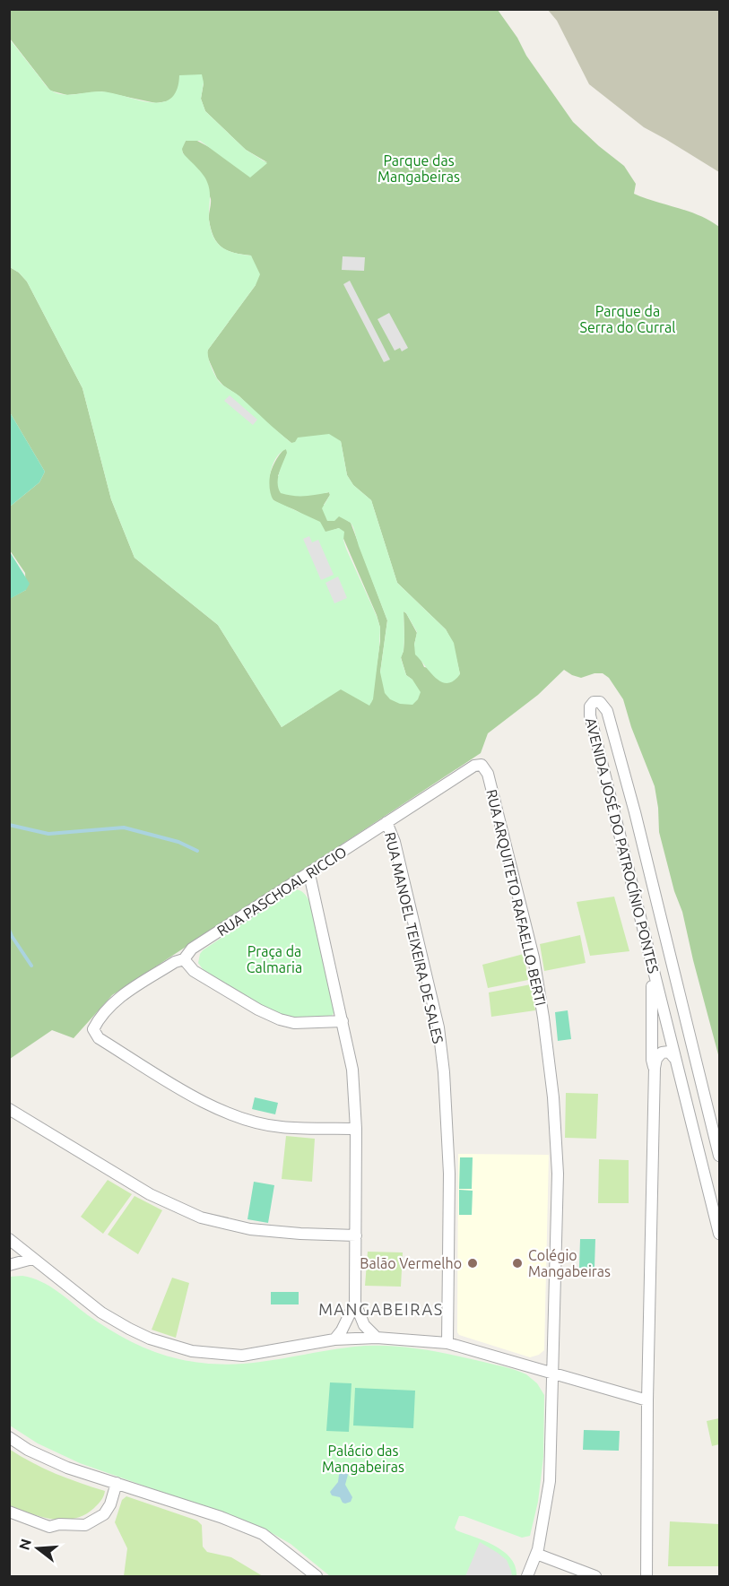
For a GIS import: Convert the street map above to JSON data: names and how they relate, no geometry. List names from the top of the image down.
{
  "streets": {
    "street": [
      "AVENIDA JOSÉ DO PATROCÍNIO PONTES",
      "RUA PASCHOAL RICCIO",
      "RUA ARQUITETO RAFAELLO BERTI",
      "RUA MANOEL TEIXEIRA DE SALES"
    ]
  },
  "crossings": [
    ["RUA PASCHOAL RICCIO", "RUA ARQUITETO RAFAELLO BERTI"],
    ["RUA PASCHOAL RICCIO", "RUA MANOEL TEIXEIRA DE SALES"]
  ],
  "districts": ["MANGABEIRAS"],
  "parks": [
    "Parque das Mangabeiras",
    "Parque da Serra do Curral",
    "Praça da Calmaria",
    "Palácio das Mangabeiras"
  ],
  "places": ["Balão Vermelho", "Colégio Mangabeiras"],
  "north": "left"
}
